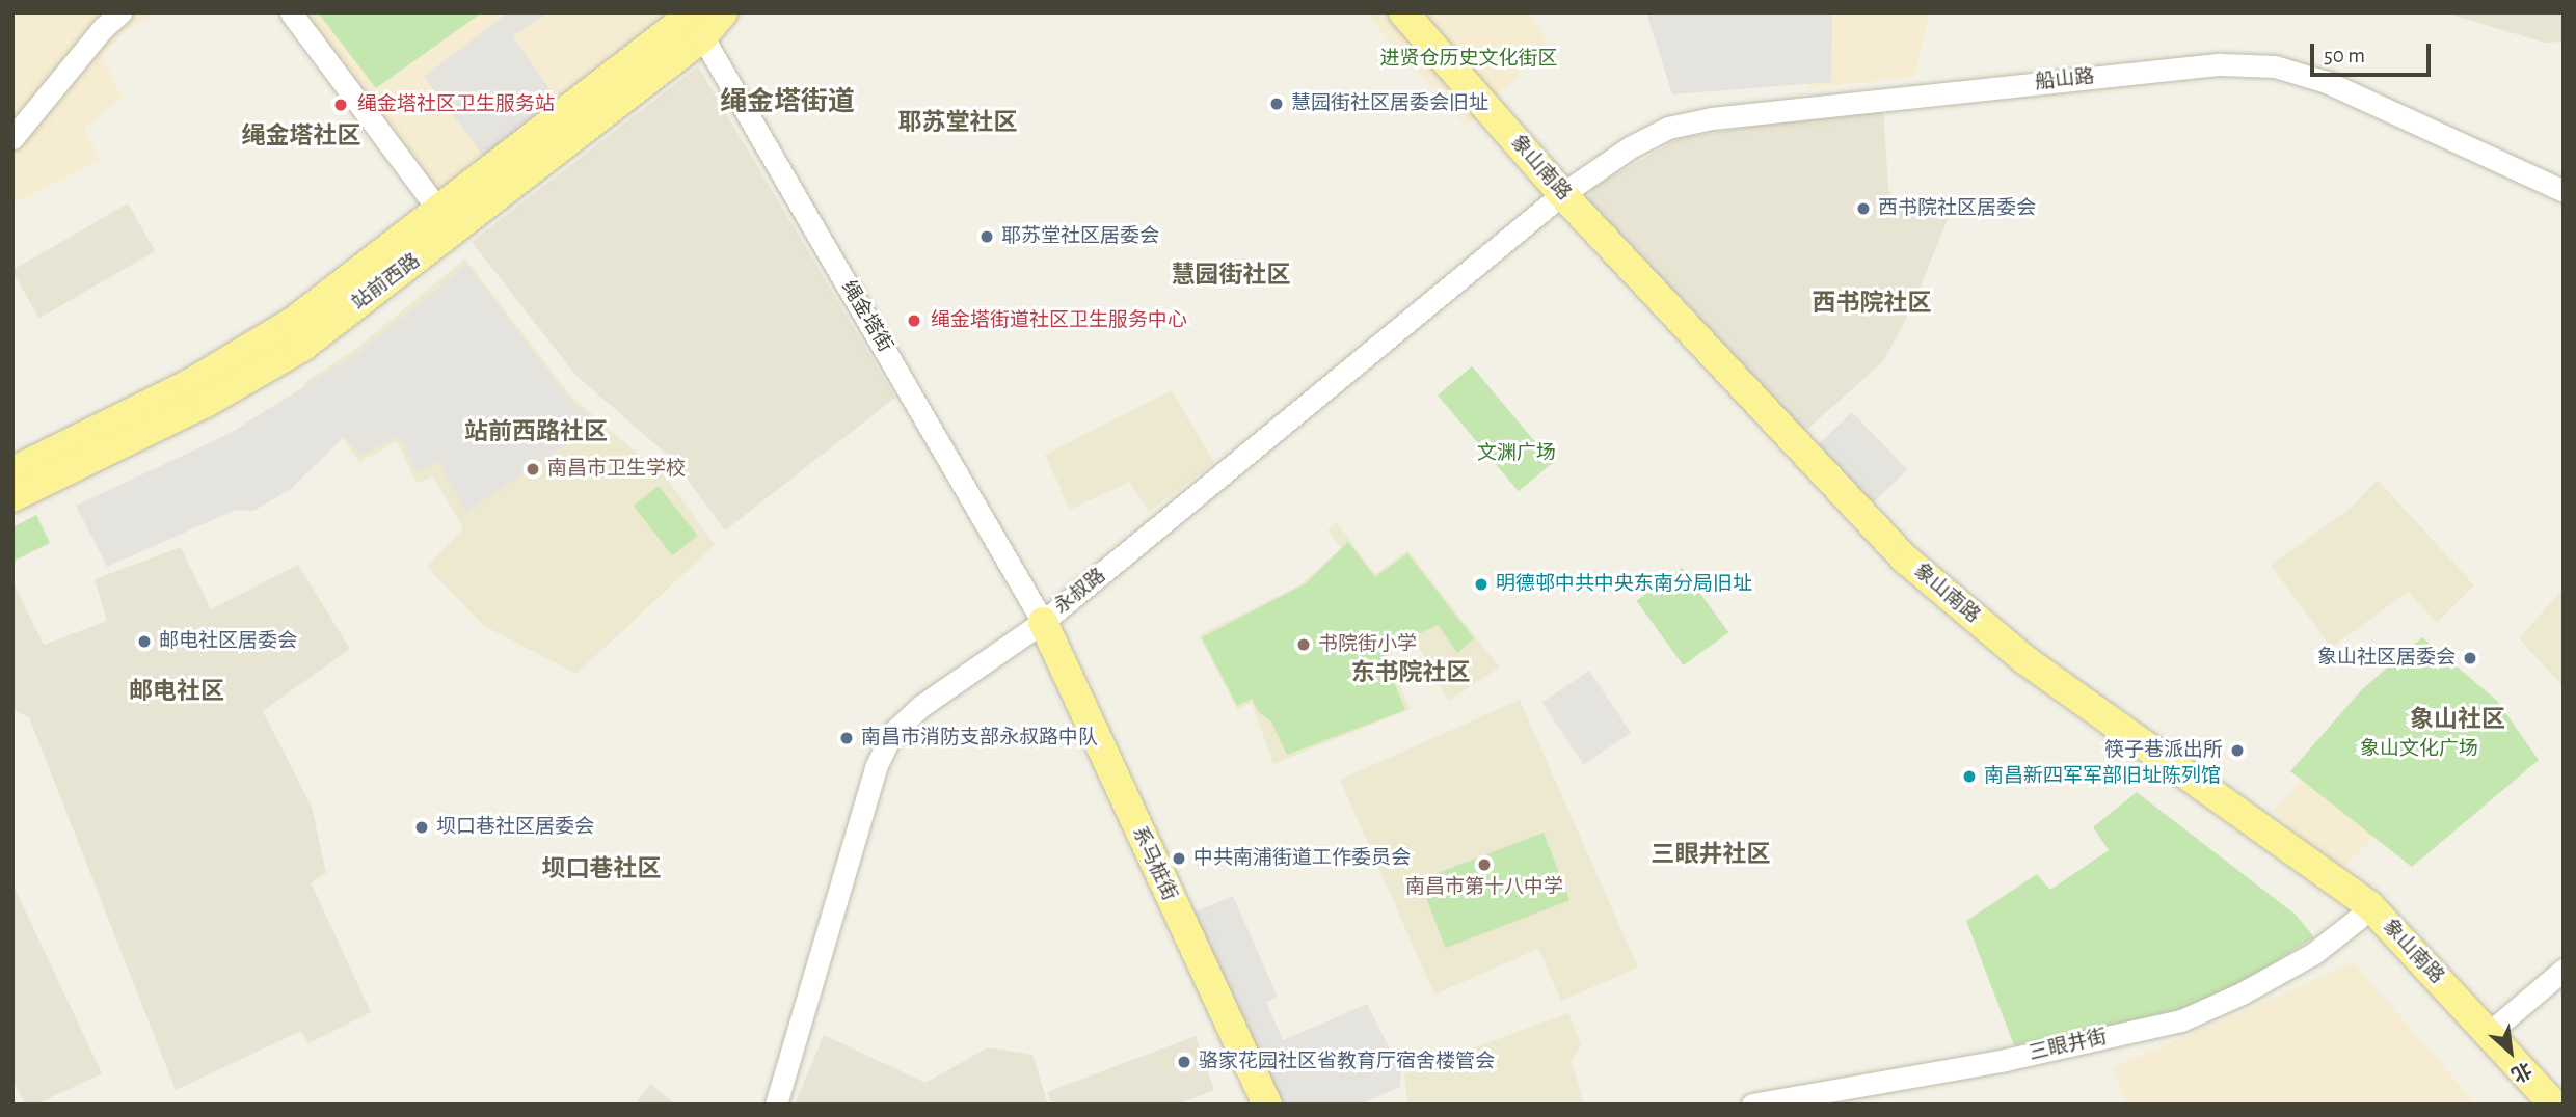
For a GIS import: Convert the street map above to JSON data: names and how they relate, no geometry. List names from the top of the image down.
{
  "streets": {
    "main road": ["象山南路", "站前西路", "系马桩街"],
    "street": [
      "船山路",
      "绳金塔街",
      "永叔路",
      "三眼井街"
    ]
  },
  "crossings": [
    ["船山路", "象山南路"],
    ["船山路", "永叔路"],
    ["象山南路", "永叔路"],
    ["象山南路", "三眼井街"],
    ["站前西路", "绳金塔街"],
    ["绳金塔街", "永叔路"],
    ["绳金塔街", "系马桩街"],
    ["永叔路", "系马桩街"]
  ],
  "districts": [
    "绳金塔街道",
    "耶苏堂社区",
    "绳金塔社区",
    "慧园街社区",
    "西书院社区",
    "站前西路社区",
    "东书院社区",
    "邮电社区",
    "象山社区",
    "三眼井社区",
    "坝口巷社区"
  ],
  "parks": ["进贤仓历史文化街区", "文渊广场", "象山文化广场"],
  "places": [
    "慧园街社区居委会旧址",
    "绳金塔社区卫生服务站",
    "西书院社区居委会",
    "耶苏堂社区居委会",
    "绳金塔街道社区卫生服务中心",
    "南昌市卫生学校",
    "明德邨中共中央东南分局旧址",
    "邮电社区居委会",
    "书院街小学",
    "象山社区居委会",
    "南昌市消防支部永叔路中队",
    "筷子巷派出所",
    "南昌新四军军部旧址陈列馆",
    "坝口巷社区居委会",
    "中共南浦街道工作委员会",
    "南昌市第十八中学",
    "骆家花园社区省教育厅宿舍楼管会"
  ],
  "scale_bar": "50 m",
  "north": "bottom right"
}
